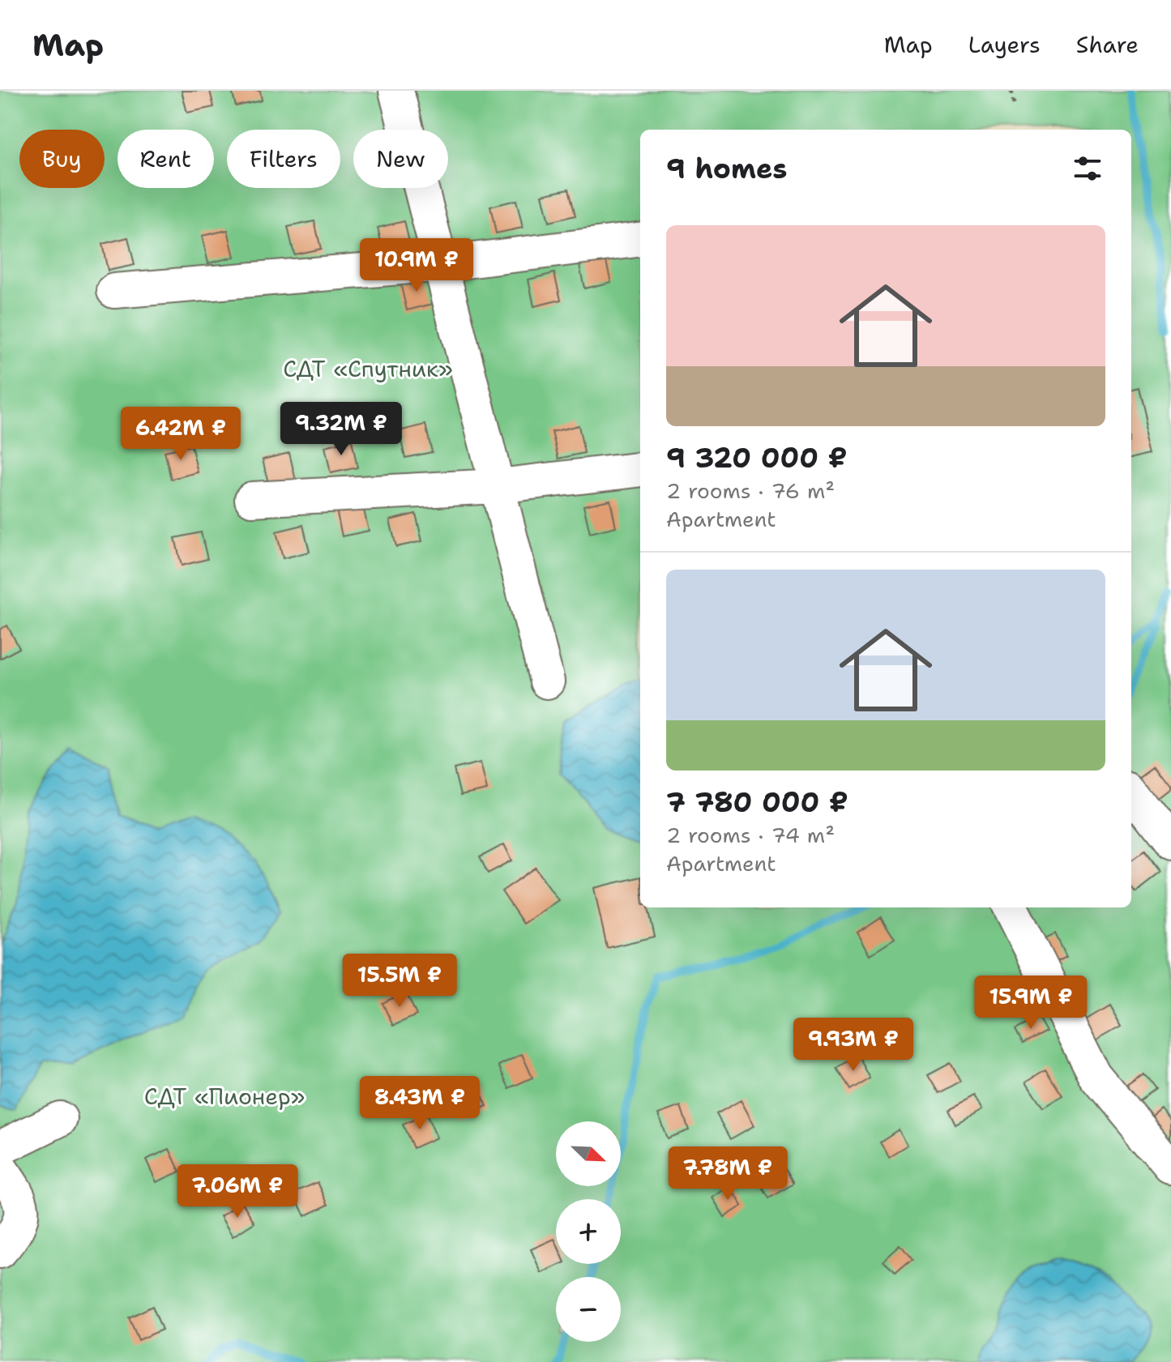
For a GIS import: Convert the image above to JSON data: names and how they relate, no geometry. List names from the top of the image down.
{
  "parks": ["СДТ «Спутник»", "СДТ «Пионер»"],
  "north": "bottom right",
  "page": {
    "header": "Map",
    "nav": ["Map", "Layers", "Share"],
    "chip": [
      "Buy",
      "Rent",
      "Filters",
      "New"
    ],
    "heading": "9 homes",
    "list": [
      {
        "name": "9 320 000 ₽",
        "note": "2 rooms · 76 m² · Apartment"
      },
      {
        "name": "7 780 000 ₽",
        "note": "2 rooms · 74 m² · Apartment"
      }
    ],
    "price": [
      "10.9M ₽",
      "9.32M ₽",
      "6.42M ₽",
      "15.5M ₽",
      "15.9M ₽",
      "9.93M ₽",
      "8.43M ₽",
      "7.78M ₽",
      "7.06M ₽"
    ],
    "map_buttons": ["+", "−"]
  }
}
